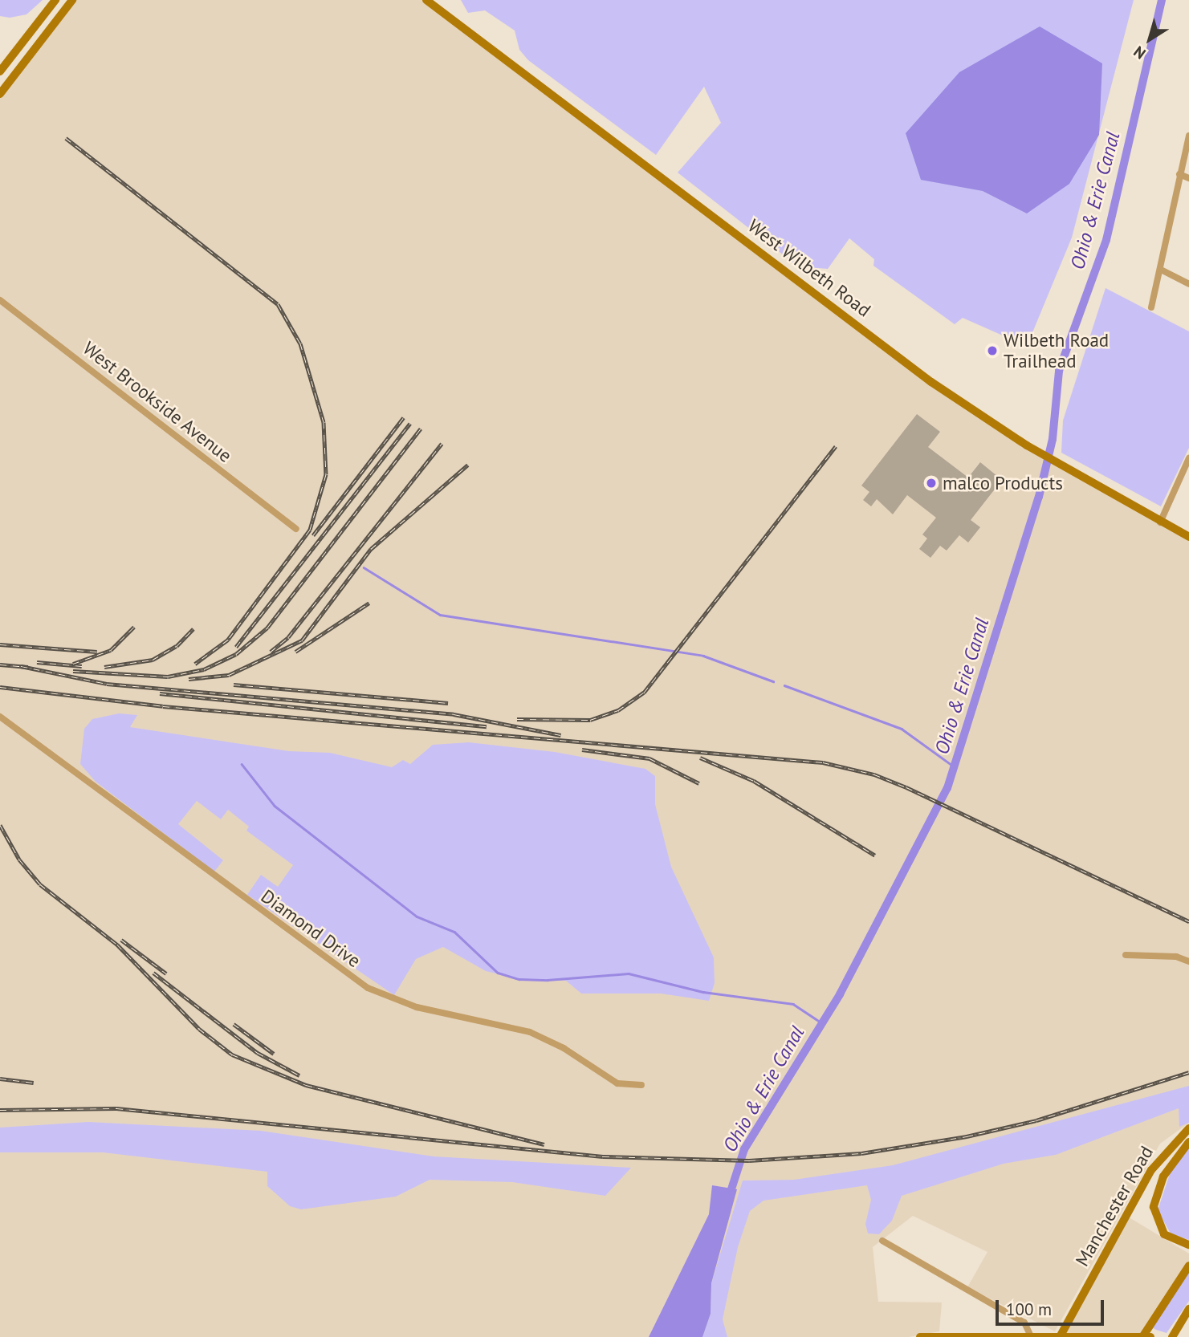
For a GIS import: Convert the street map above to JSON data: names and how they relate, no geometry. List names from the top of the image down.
{
  "streets": {
    "main road": ["West Wilbeth Road", "Manchester Road"],
    "street": ["West Brookside Avenue", "Diamond Drive"]
  },
  "water": ["Ohio & Erie Canal"],
  "places": ["Wilbeth Road Trailhead", "malco Products"],
  "scale_bar": "100 m",
  "north": "bottom left"
}
